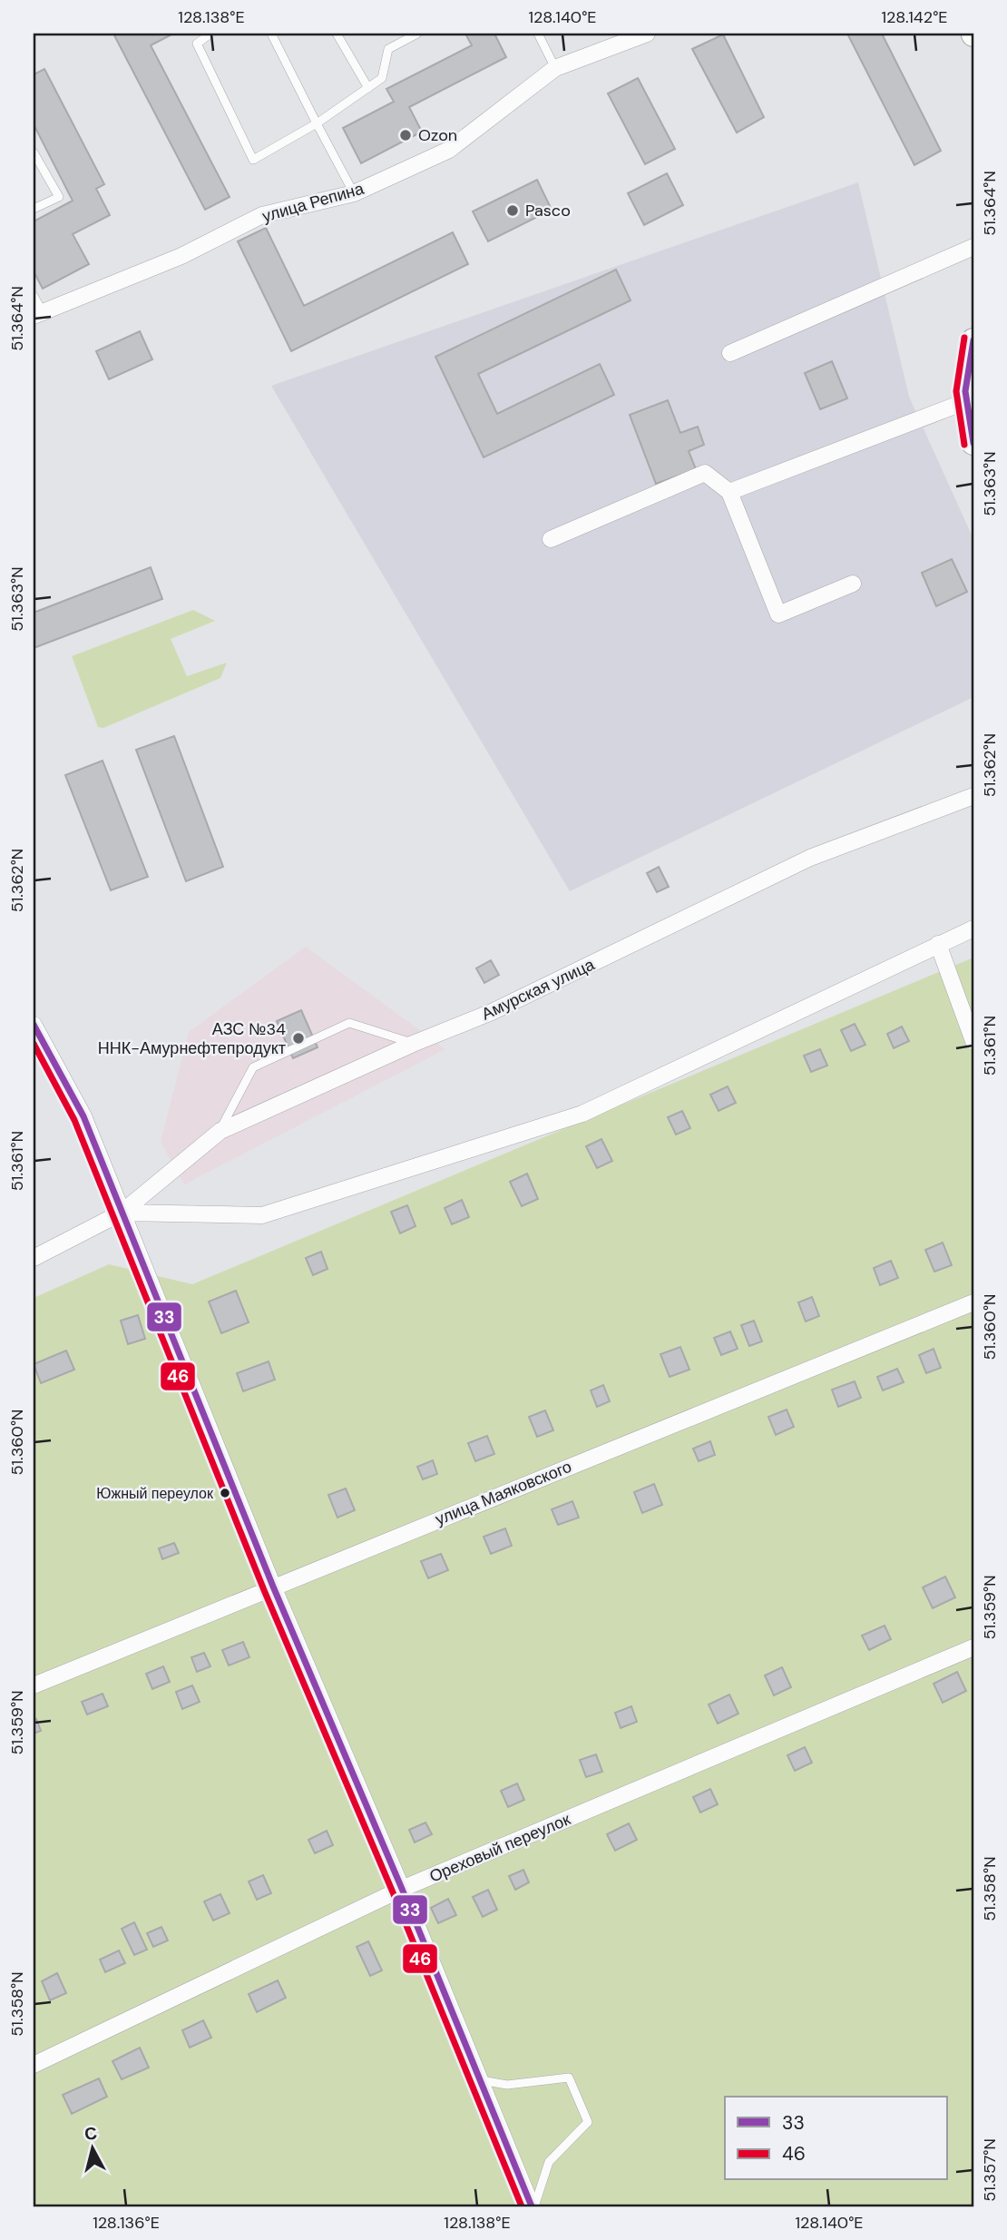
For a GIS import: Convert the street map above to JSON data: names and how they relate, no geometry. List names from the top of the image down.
{
  "streets": {
    "street": [
      "улица Репина",
      "Амурская улица",
      "улица Маяковского",
      "Ореховый переулок"
    ]
  },
  "places": [
    "Ozon",
    "Pasco",
    "АЗС №34 ННК-Амурнефтепродукт",
    "Южный переулок"
  ],
  "lines": ["transit line 46", "transit line 33"],
  "legend": ["33", "46"],
  "north": "top",
  "coordinates": [
    "128.138°E",
    "128.140°E",
    "128.142°E",
    "51.364°N",
    "51.363°N",
    "51.362°N",
    "51.361°N",
    "51.360°N",
    "51.359°N",
    "51.358°N",
    "51.357°N",
    "128.136°E"
  ]
}
